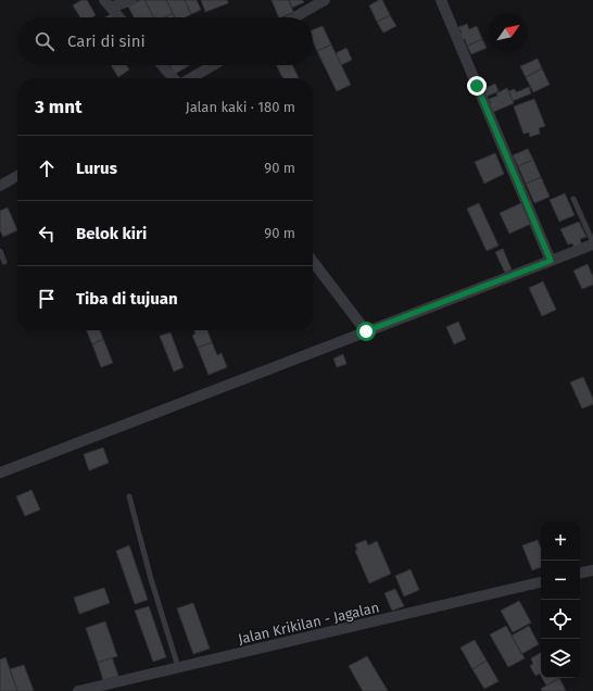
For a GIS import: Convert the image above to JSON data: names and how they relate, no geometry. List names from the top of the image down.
{
  "streets": {
    "street": ["Jalan Krikilan - Jagalan"]
  },
  "north": "top right",
  "page": {
    "search": "Cari di sini",
    "heading": ["3 mnt", "Jalan kaki · 180 m"],
    "list": [
      ["Lurus", "90 m"],
      ["Belok kiri", "90 m"],
      "Tiba di tujuan"
    ],
    "map_buttons": ["+", "−"]
  }
}
